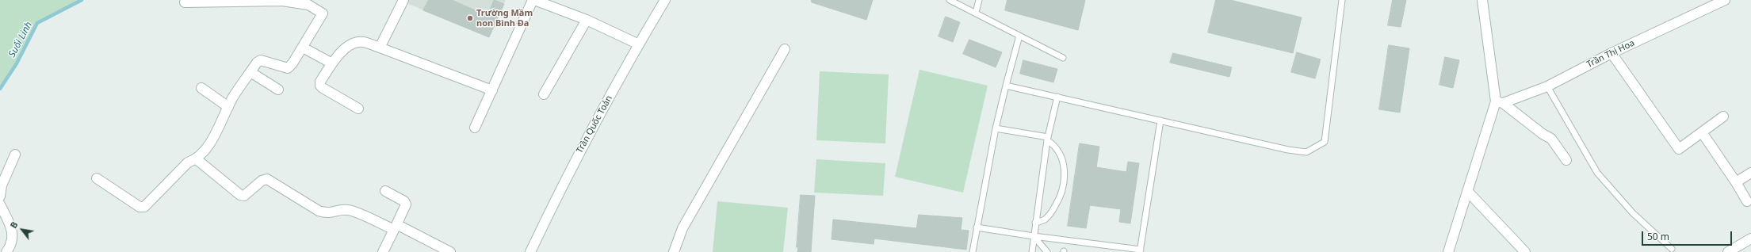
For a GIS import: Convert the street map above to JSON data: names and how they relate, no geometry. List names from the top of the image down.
{
  "streets": {
    "street": ["Trần Thị Hoa", "Trần Quốc Toản"]
  },
  "water": ["Suối Linh"],
  "places": ["Trường Mầm non Bình Đa"],
  "scale_bar": "50 m",
  "north": "top left"
}
